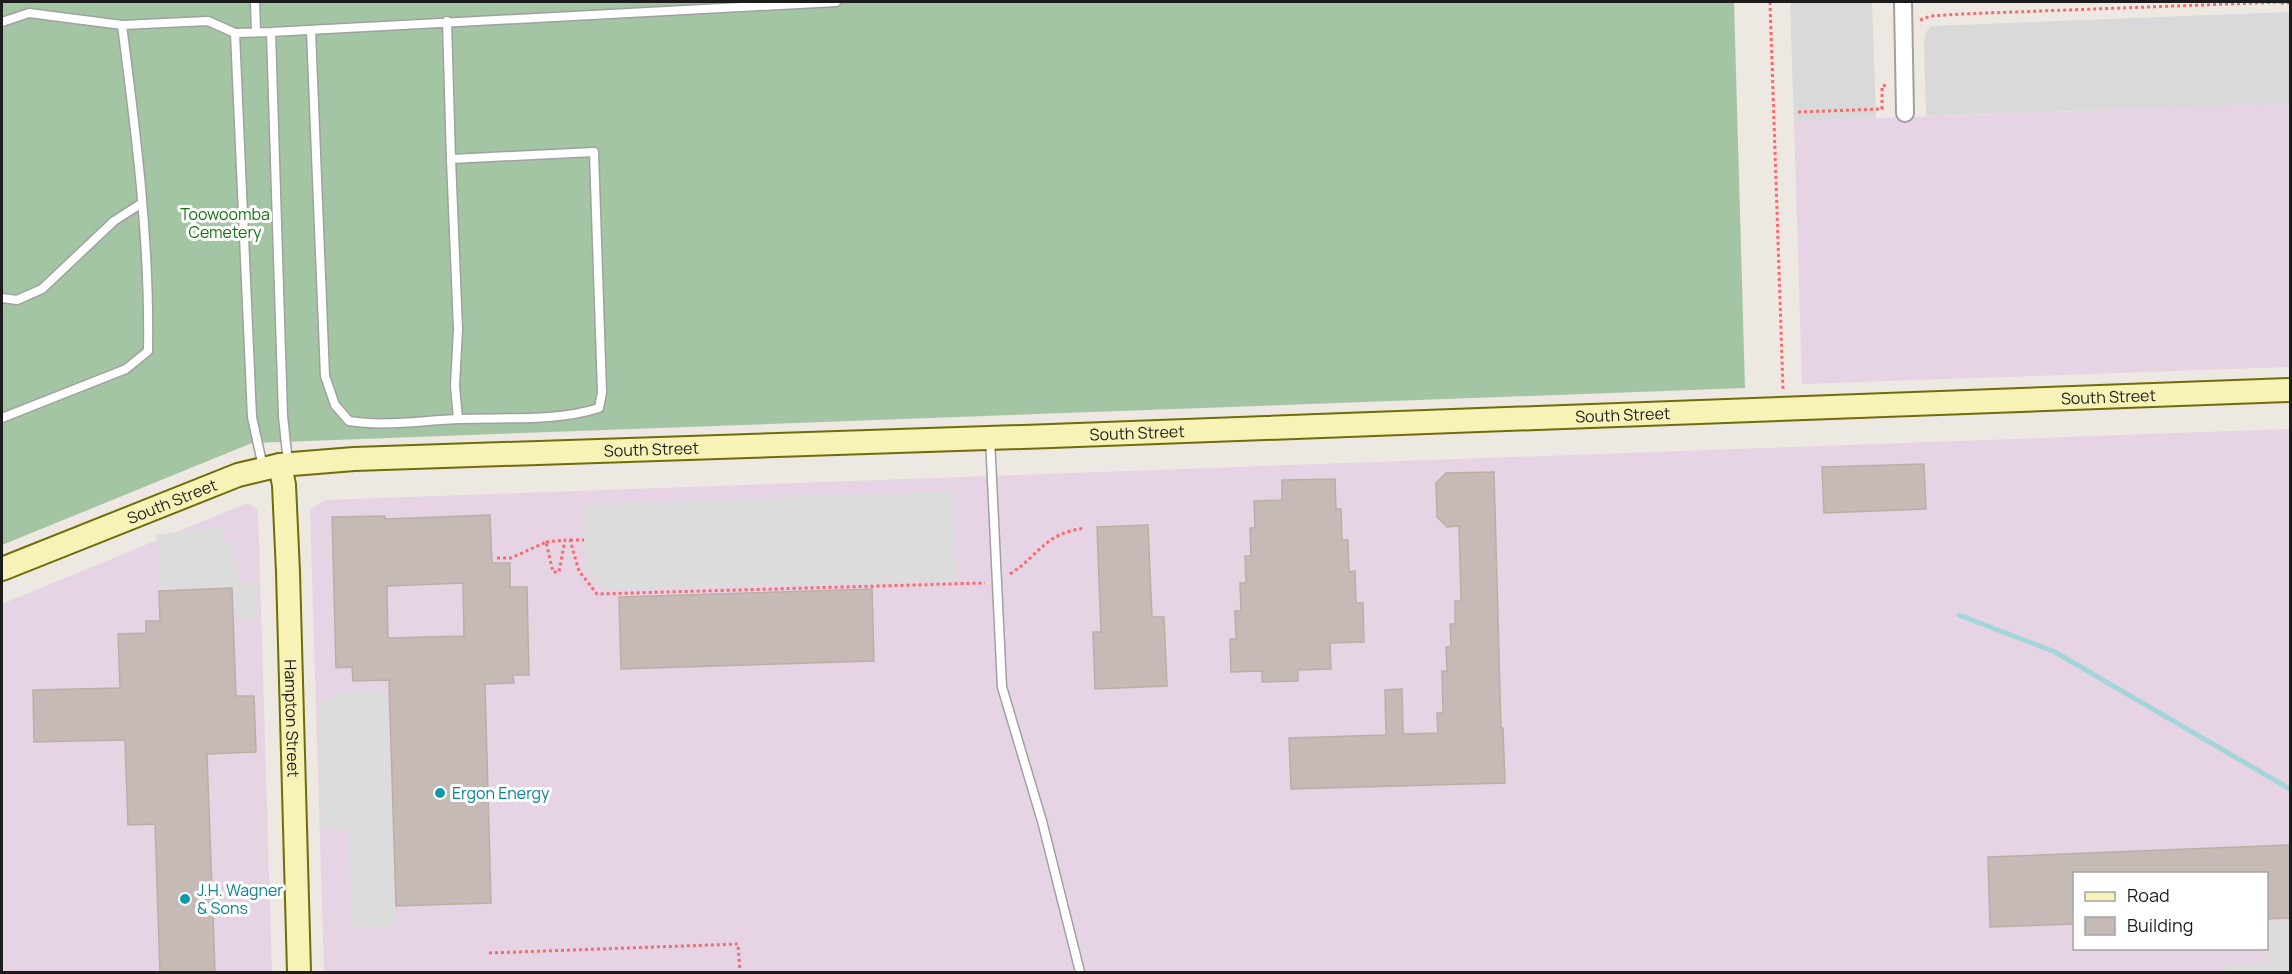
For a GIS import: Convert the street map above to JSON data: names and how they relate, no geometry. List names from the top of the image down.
{
  "streets": {
    "street": ["South Street", "Hampton Street"]
  },
  "crossings": [
    ["South Street", "Hampton Street"]
  ],
  "parks": ["Toowoomba Cemetery"],
  "places": ["Ergon Energy", "J.H. Wagner & Sons"],
  "legend": ["Road", "Building"]
}
